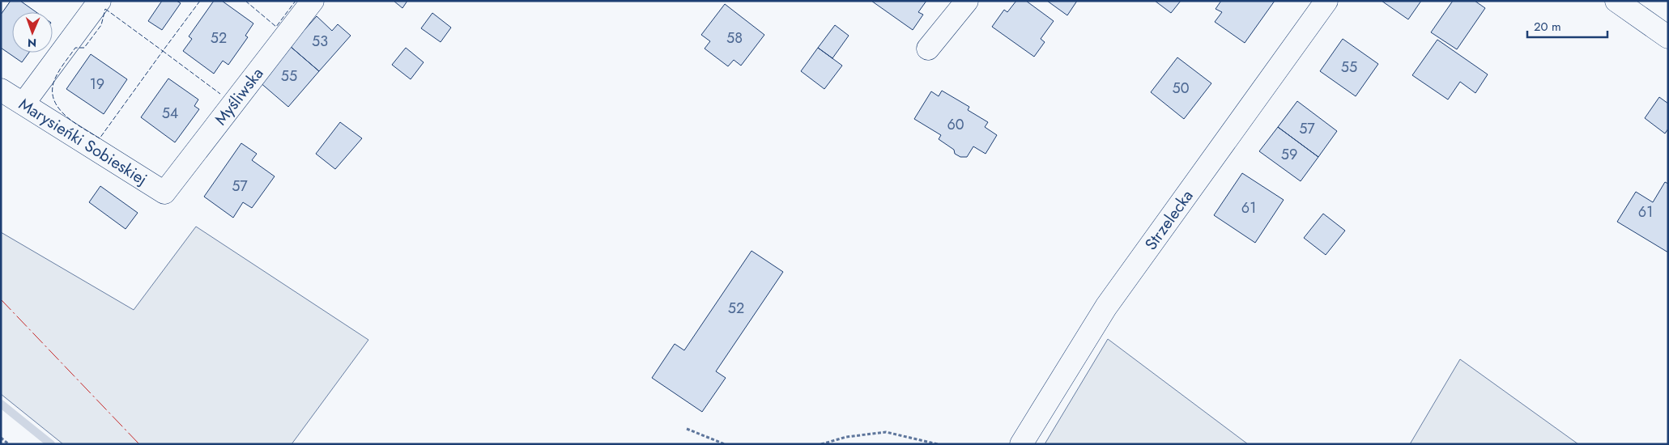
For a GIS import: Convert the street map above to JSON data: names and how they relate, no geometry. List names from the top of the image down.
{
  "streets": {
    "street": ["Myśliwska", "Marysieńki Sobieskiej", "Strzelecka"]
  },
  "crossings": [
    ["Myśliwska", "Marysieńki Sobieskiej"]
  ],
  "house_numbers": [
    "52",
    "58",
    "53",
    "55",
    "55",
    "19",
    "50",
    "54",
    "60",
    "57",
    "59",
    "57",
    "61",
    "61",
    "52"
  ],
  "scale_bar": "20 m",
  "north": "bottom"
}
